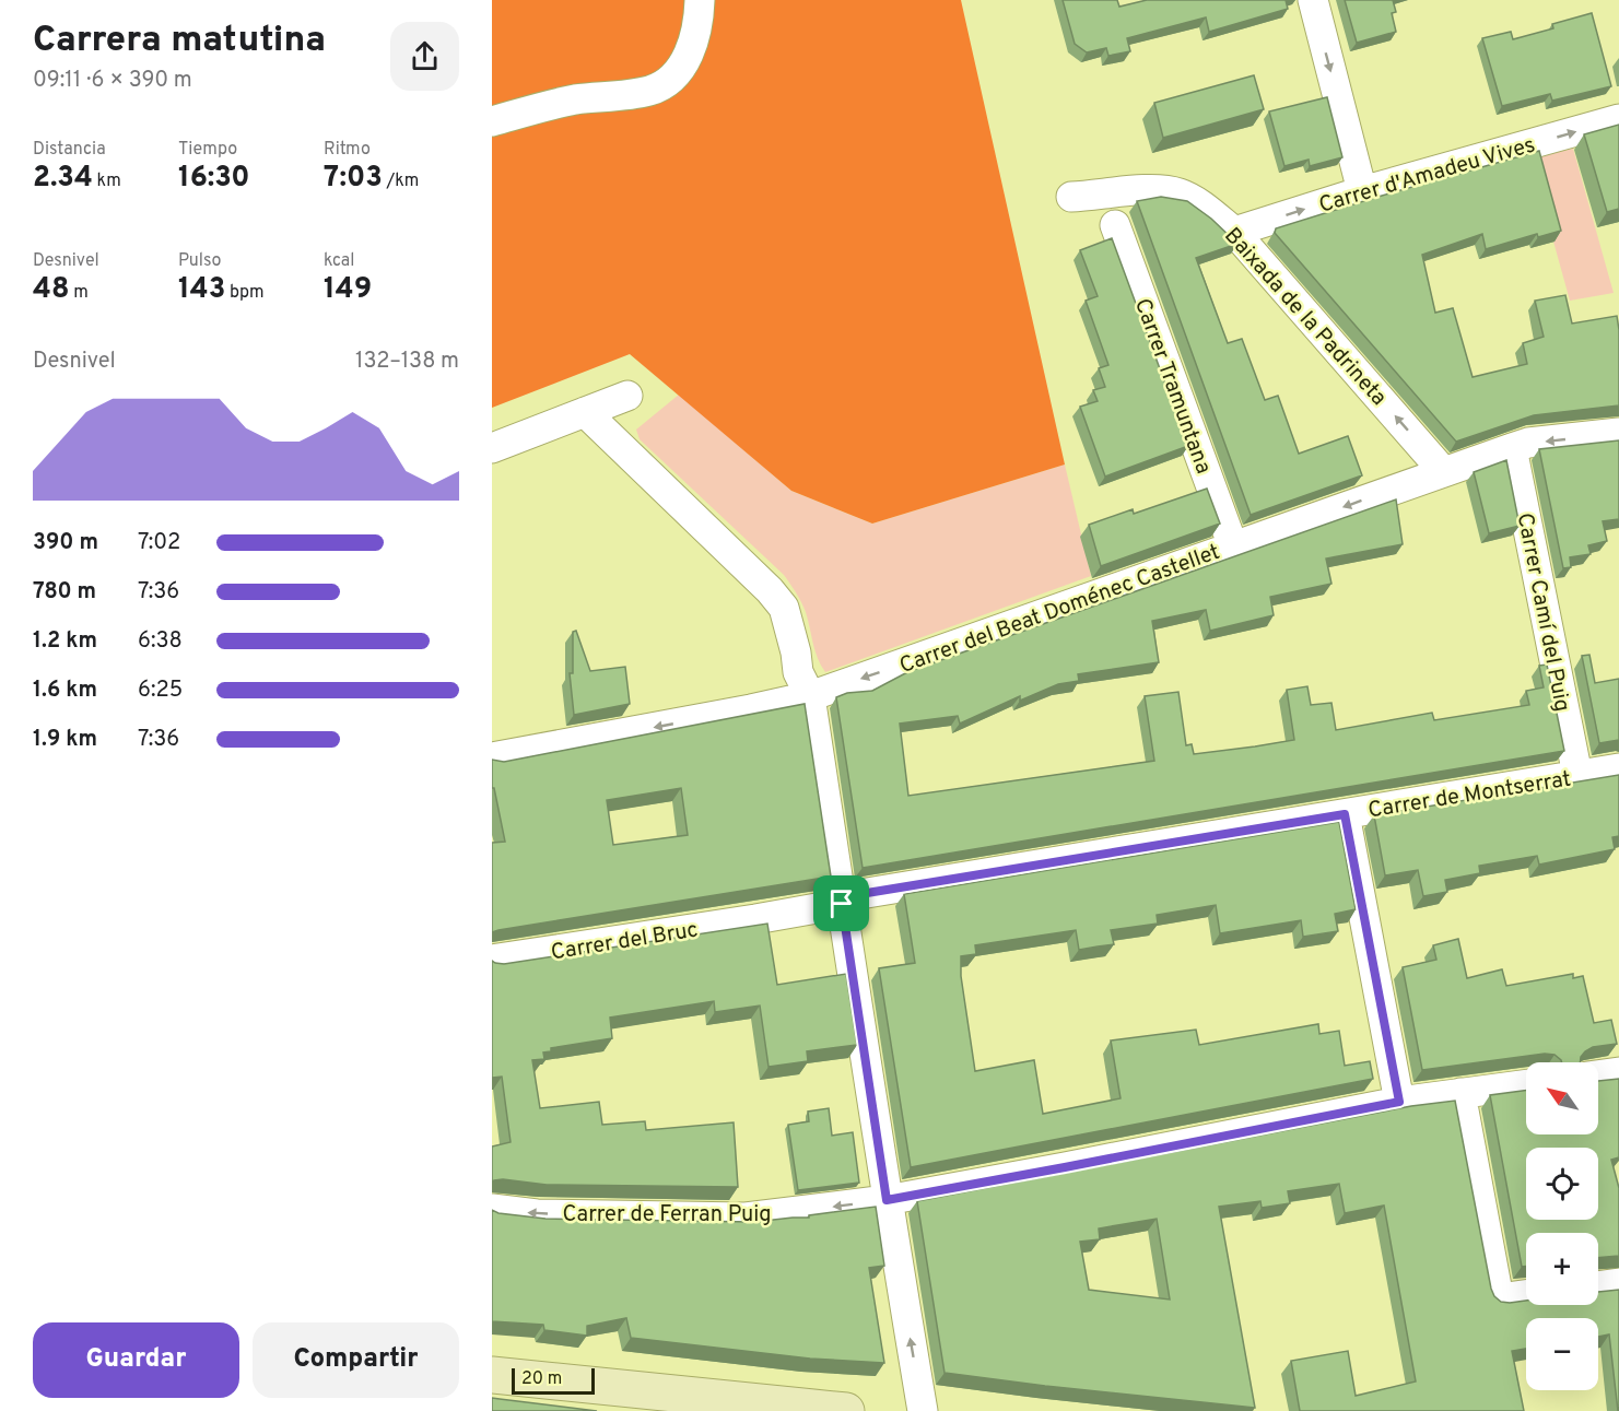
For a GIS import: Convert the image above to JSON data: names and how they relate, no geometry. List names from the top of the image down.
{
  "streets": {
    "street": [
      "Carrer d'Amadeu Vives",
      "Baixada de la Padrineta",
      "Carrer Tramuntana",
      "Carrer del Beat Doménec Castellet",
      "Carrer Camí del Puig",
      "Carrer de Montserrat",
      "Carrer del Bruc",
      "Carrer de Ferran Puig"
    ]
  },
  "crossings": [
    ["Carrer d'Amadeu Vives", "Baixada de la Padrineta"],
    ["Baixada de la Padrineta", "Carrer del Beat Doménec Castellet"],
    ["Carrer Tramuntana", "Carrer del Beat Doménec Castellet"],
    ["Carrer del Beat Doménec Castellet", "Carrer Camí del Puig"],
    ["Carrer Camí del Puig", "Carrer de Montserrat"],
    ["Carrer de Montserrat", "Carrer del Bruc"]
  ],
  "one_way": ["Carrer d'Amadeu Vives", "Baixada de la Padrineta", "Carrer del Beat Doménec Castellet"],
  "scale_bar": "20 m",
  "north": "top left",
  "page": {
    "heading": ["Carrera matutina", "09:11 · 6 × 390 m"],
    "stats": [
      ["Distancia", "2.34 km"],
      ["Tiempo", "16:30"],
      ["Ritmo", "7:03 /km"],
      ["Desnivel", "48 m"],
      ["Pulso", "143 bpm"],
      ["kcal", "149"]
    ],
    "chart": ["Desnivel", "132–138 m"],
    "list": [
      {
        "name": "390 m",
        "note": "7:02"
      },
      {
        "name": "780 m",
        "note": "7:36"
      },
      {
        "name": "1.2 km",
        "note": "6:38"
      },
      {
        "name": "1.6 km",
        "note": "6:25"
      },
      {
        "name": "1.9 km",
        "note": "7:36"
      }
    ],
    "map_buttons": ["+", "−"],
    "buttons": ["Guardar", "Compartir"],
    "scale": "20 m"
  }
}
